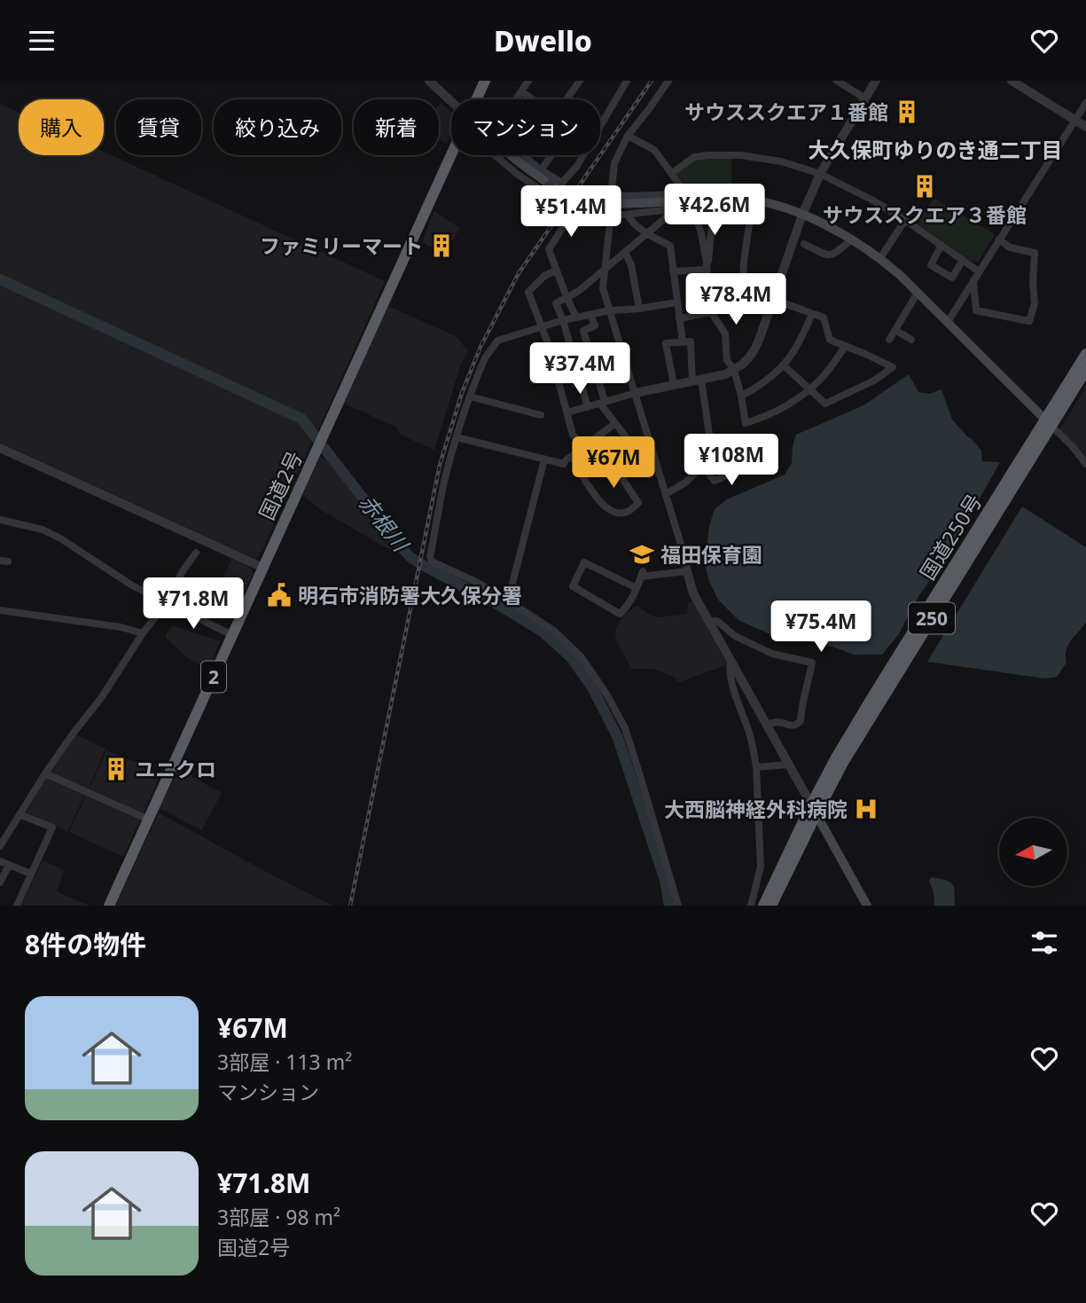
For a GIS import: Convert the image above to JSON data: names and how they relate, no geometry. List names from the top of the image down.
{
  "streets": {
    "highway": [
      "国道2号",
      "国道250号",
      "250",
      "2"
    ]
  },
  "districts": ["大久保町ゆりのき通二丁目"],
  "water": ["赤根川"],
  "places": {
    "building": [
      "サウススクエア１番館",
      "サウススクエア３番館",
      "ファミリーマート",
      "ユニクロ"
    ],
    "school or university": ["福田保育園"],
    "public building": ["明石市消防署大久保分署"],
    "hospital": ["大西脳神経外科病院"]
  },
  "north": "left",
  "page": {
    "header": "Dwello",
    "chip": [
      "購入",
      "賃貸",
      "絞り込み",
      "新着",
      "マンション"
    ],
    "price": [
      "¥42.6M",
      "¥51.4M",
      "¥78.4M",
      "¥37.4M",
      "¥108M",
      "¥67M",
      "¥71.8M",
      "¥75.4M"
    ],
    "heading": "8件の物件",
    "list": [
      {
        "name": "¥67M",
        "note": "3部屋 · 113 m² · マンション"
      },
      {
        "name": "¥71.8M",
        "note": "3部屋 · 98 m² · 国道2号"
      }
    ]
  }
}
